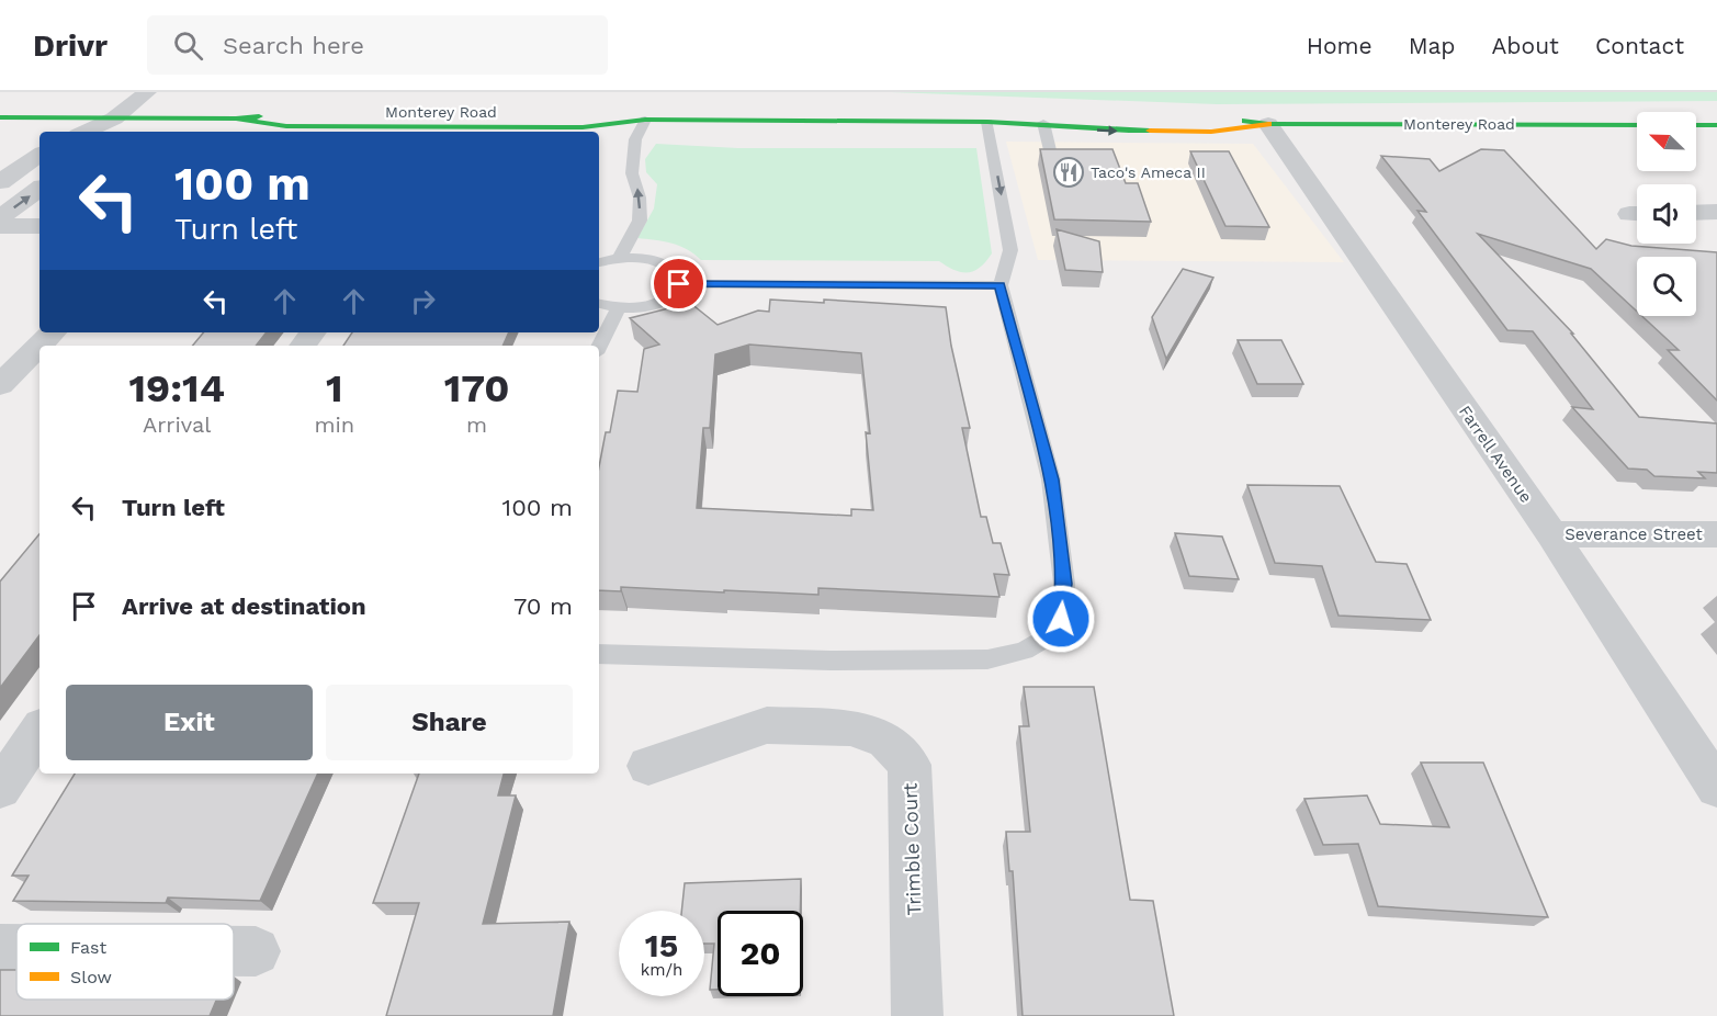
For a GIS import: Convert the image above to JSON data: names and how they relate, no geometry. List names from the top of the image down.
{
  "streets": {
    "main road": ["Monterey Road"],
    "street": ["Farrell Avenue", "Severance Street", "Trimble Court"]
  },
  "crossings": [
    ["Monterey Road", "Farrell Avenue"],
    ["Farrell Avenue", "Severance Street"]
  ],
  "places": {
    "restaurant": ["Taco's Ameca II"]
  },
  "legend": ["Fast", "Slow"],
  "north": "top left",
  "page": {
    "header": "Drivr",
    "search": "Search here",
    "nav": [
      "Home",
      "Map",
      "About",
      "Contact"
    ],
    "turn": ["100 m", "Turn left"],
    "eta": [
      "19:14",
      "Arrival",
      "1",
      "min",
      "170",
      "m"
    ],
    "list": [
      {
        "name": "Turn left",
        "value": "100 m"
      },
      {
        "name": "Arrive at destination",
        "value": "70 m"
      }
    ],
    "buttons": ["Exit", "Share"],
    "speed": "15 km/h",
    "limit": "20"
  }
}
